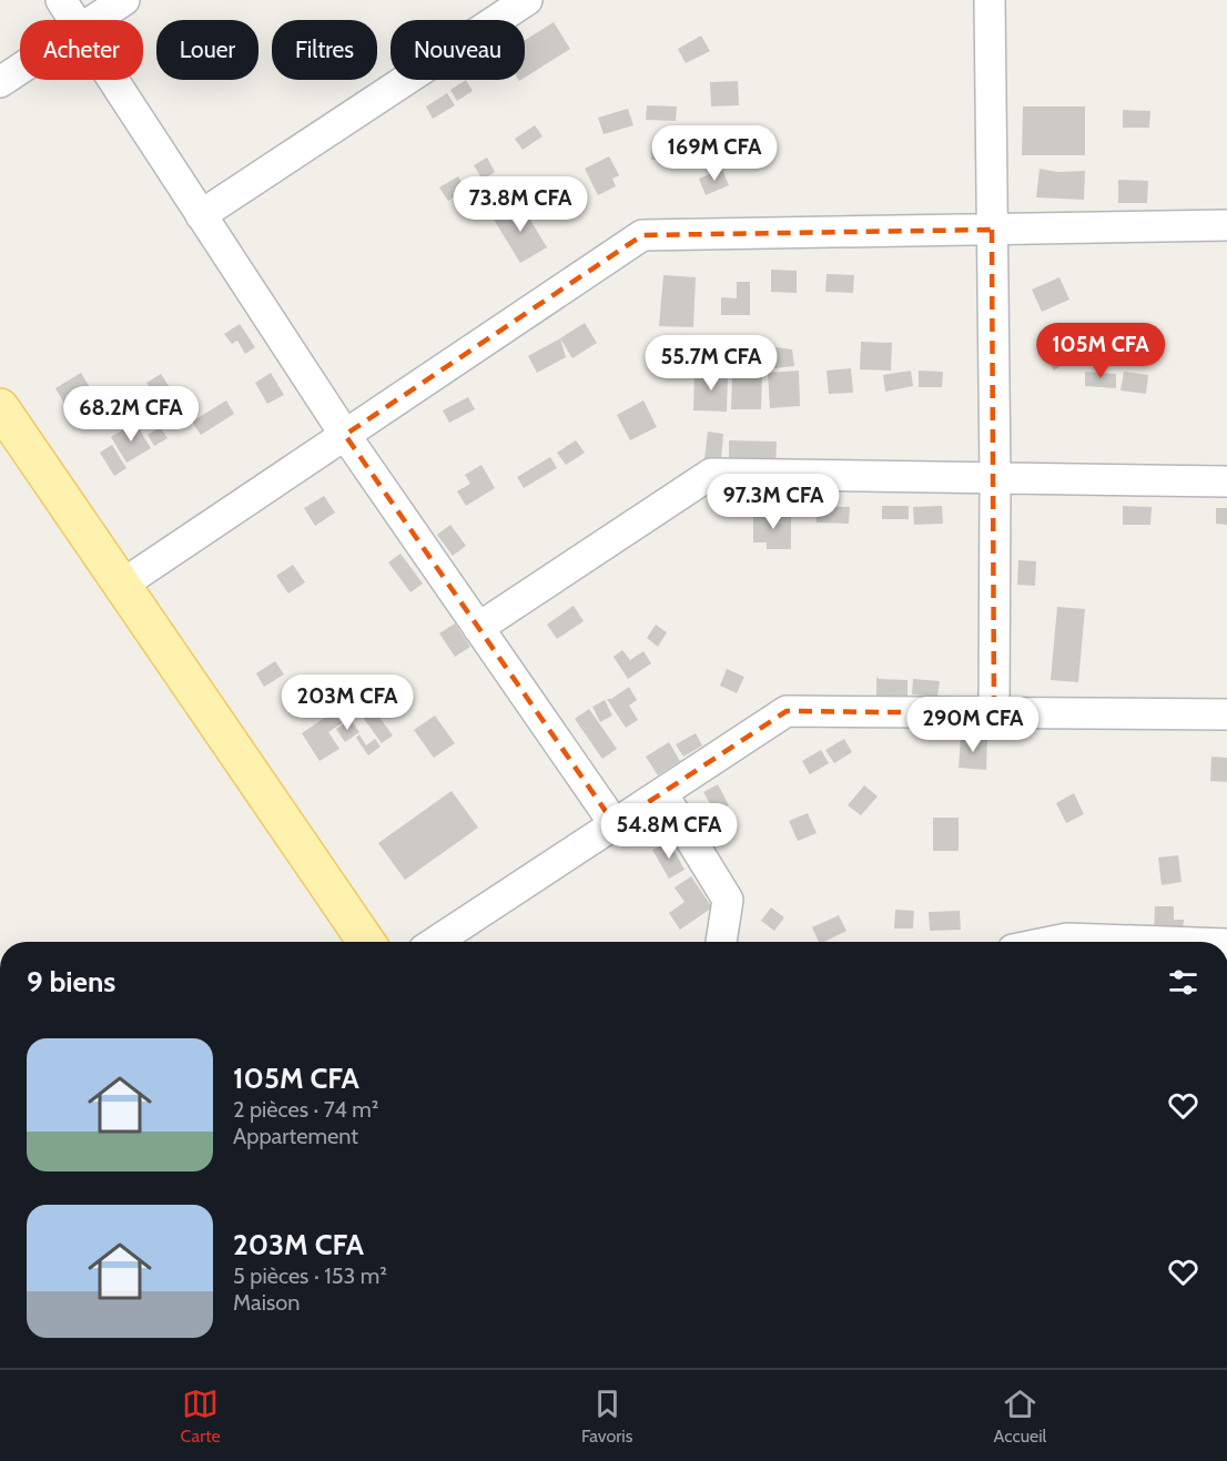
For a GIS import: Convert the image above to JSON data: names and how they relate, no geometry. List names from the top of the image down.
{
  "page": {
    "chip": [
      "Acheter",
      "Louer",
      "Filtres",
      "Nouveau"
    ],
    "price": [
      "169M CFA",
      "73.8M CFA",
      "105M CFA",
      "55.7M CFA",
      "68.2M CFA",
      "97.3M CFA",
      "203M CFA",
      "290M CFA",
      "54.8M CFA"
    ],
    "heading": "9 biens",
    "list": [
      {
        "name": "105M CFA",
        "note": "2 pièces · 74 m² · Appartement"
      },
      {
        "name": "203M CFA",
        "note": "5 pièces · 153 m² · Maison"
      }
    ],
    "tabs": ["Carte", "Favoris", "Accueil"]
  }
}
